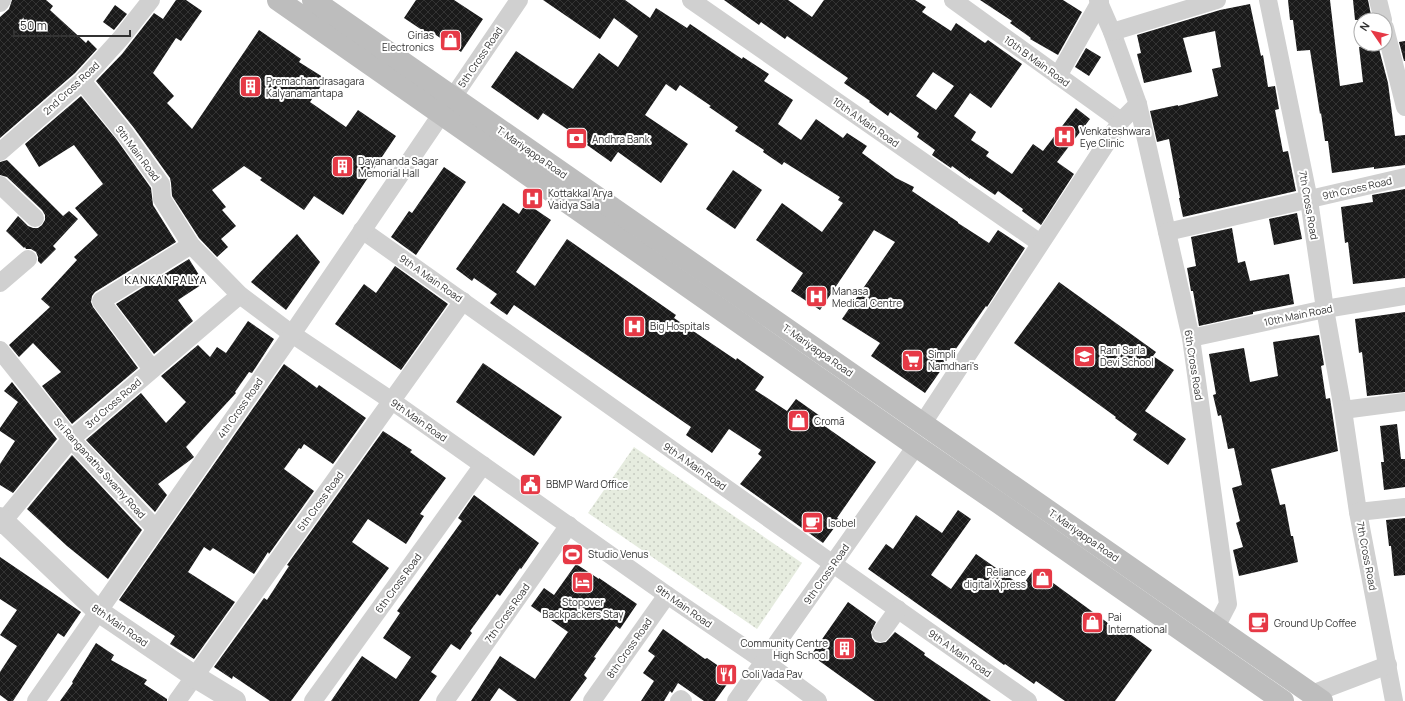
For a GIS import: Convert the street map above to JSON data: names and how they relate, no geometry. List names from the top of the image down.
{
  "streets": {
    "main road": ["T. Mariyappa Road"],
    "street": [
      "5th Cross Road",
      "10th B Main Road",
      "2nd Cross Road",
      "10th A Main Road",
      "9th Main Road",
      "9th Cross Road",
      "7th Cross Road",
      "9th A Main Road",
      "10th Main Road",
      "6th Cross Road",
      "3rd Cross Road",
      "4th Cross Road",
      "Sri Ranganatha Swamy Road",
      "8th Main Road",
      "8th Cross Road"
    ]
  },
  "crossings": [
    ["5th Cross Road", "T. Mariyappa Road"],
    ["5th Cross Road", "9th Main Road"],
    ["5th Cross Road", "9th A Main Road"],
    ["5th Cross Road", "4th Cross Road"],
    ["5th Cross Road", "8th Main Road"],
    ["2nd Cross Road", "9th Main Road"],
    ["T. Mariyappa Road", "9th Cross Road"],
    ["T. Mariyappa Road", "6th Cross Road"],
    ["T. Mariyappa Road", "4th Cross Road"],
    ["9th Main Road", "9th Cross Road"],
    ["9th Main Road", "7th Cross Road"],
    ["9th Main Road", "6th Cross Road"],
    ["9th Main Road", "3rd Cross Road"],
    ["9th Main Road", "4th Cross Road"],
    ["9th Main Road", "8th Cross Road"],
    ["9th Cross Road", "7th Cross Road"],
    ["9th Cross Road", "9th A Main Road"],
    ["9th Cross Road", "6th Cross Road"],
    ["7th Cross Road", "10th Main Road"],
    ["9th A Main Road", "4th Cross Road"],
    ["10th Main Road", "6th Cross Road"],
    ["3rd Cross Road", "Sri Ranganatha Swamy Road"],
    ["3rd Cross Road", "8th Main Road"],
    ["4th Cross Road", "Sri Ranganatha Swamy Road"],
    ["4th Cross Road", "8th Main Road"]
  ],
  "districts": ["KANKANPALYA"],
  "places": {
    "shop": [
      "Girias Electronics",
      "Cromā",
      "Reliance digital Xpress",
      "Pai International"
    ],
    "building": ["Premachandrasagara Kalyanamantapa", "Dayananda Sagar Memorial Hall", "Community Centre High School"],
    "hospital": [
      "Venkateshwara Eye Clinic",
      "Kottakkal Arya Vaidya Sala",
      "Manasa Medical Centre",
      "Big Hospitals"
    ],
    "bank": ["Andhra Bank"],
    "school or university": ["Rani Sarla Devi School"],
    "supermarket": ["Simpli Namdhari's"],
    "public building": ["BBMP Ward Office"],
    "cafe": ["Isobel", "Ground Up Coffee"],
    "sports": ["Studio Venus"],
    "hotel": ["Stopover Backpackers Stay"],
    "restaurant": ["Goli Vada Pav"]
  },
  "scale_bar": "50 m",
  "north": "top left"
}
